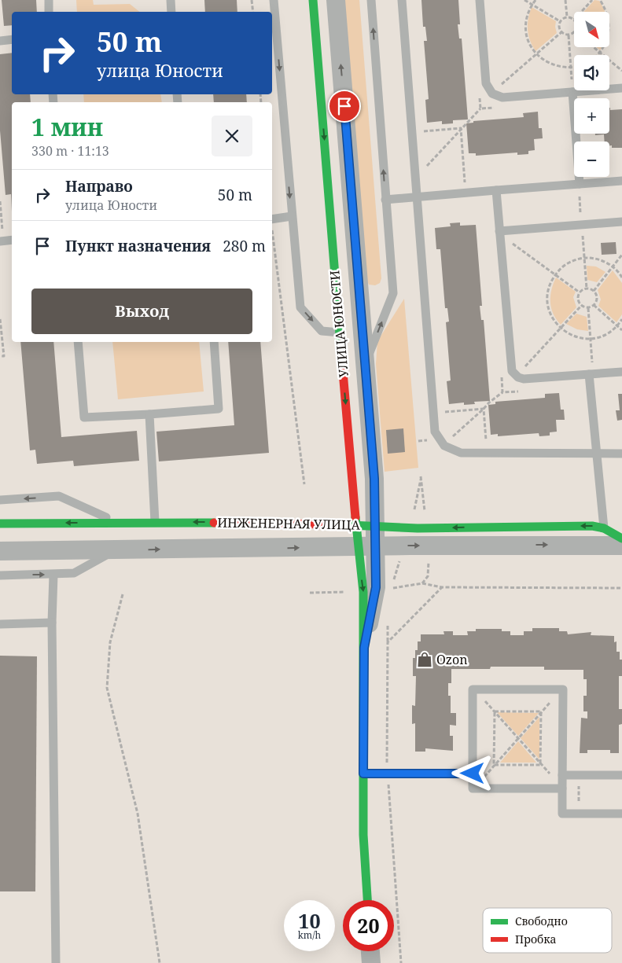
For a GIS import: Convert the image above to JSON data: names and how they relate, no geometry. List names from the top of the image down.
{
  "streets": {
    "street": ["УЛИЦА ЮНОСТИ", "ИНЖЕНЕРНАЯ УЛИЦА"]
  },
  "crossings": [
    ["УЛИЦА ЮНОСТИ", "ИНЖЕНЕРНАЯ УЛИЦА"]
  ],
  "places": {
    "shop": ["Ozon"]
  },
  "legend": ["Свободно", "Пробка"],
  "north": "bottom right",
  "page": {
    "map_buttons": ["+", "−"],
    "turn": ["50 m", "улица Юности"],
    "heading": ["1 мин", "330 m · 11:13"],
    "list": [
      {
        "name": "Направо",
        "note": "улица Юности",
        "value": "50 m"
      },
      {
        "name": "Пункт назначения",
        "value": "280 m"
      }
    ],
    "buttons": "Выход",
    "speed": "10 km/h",
    "limit": "20"
  }
}
